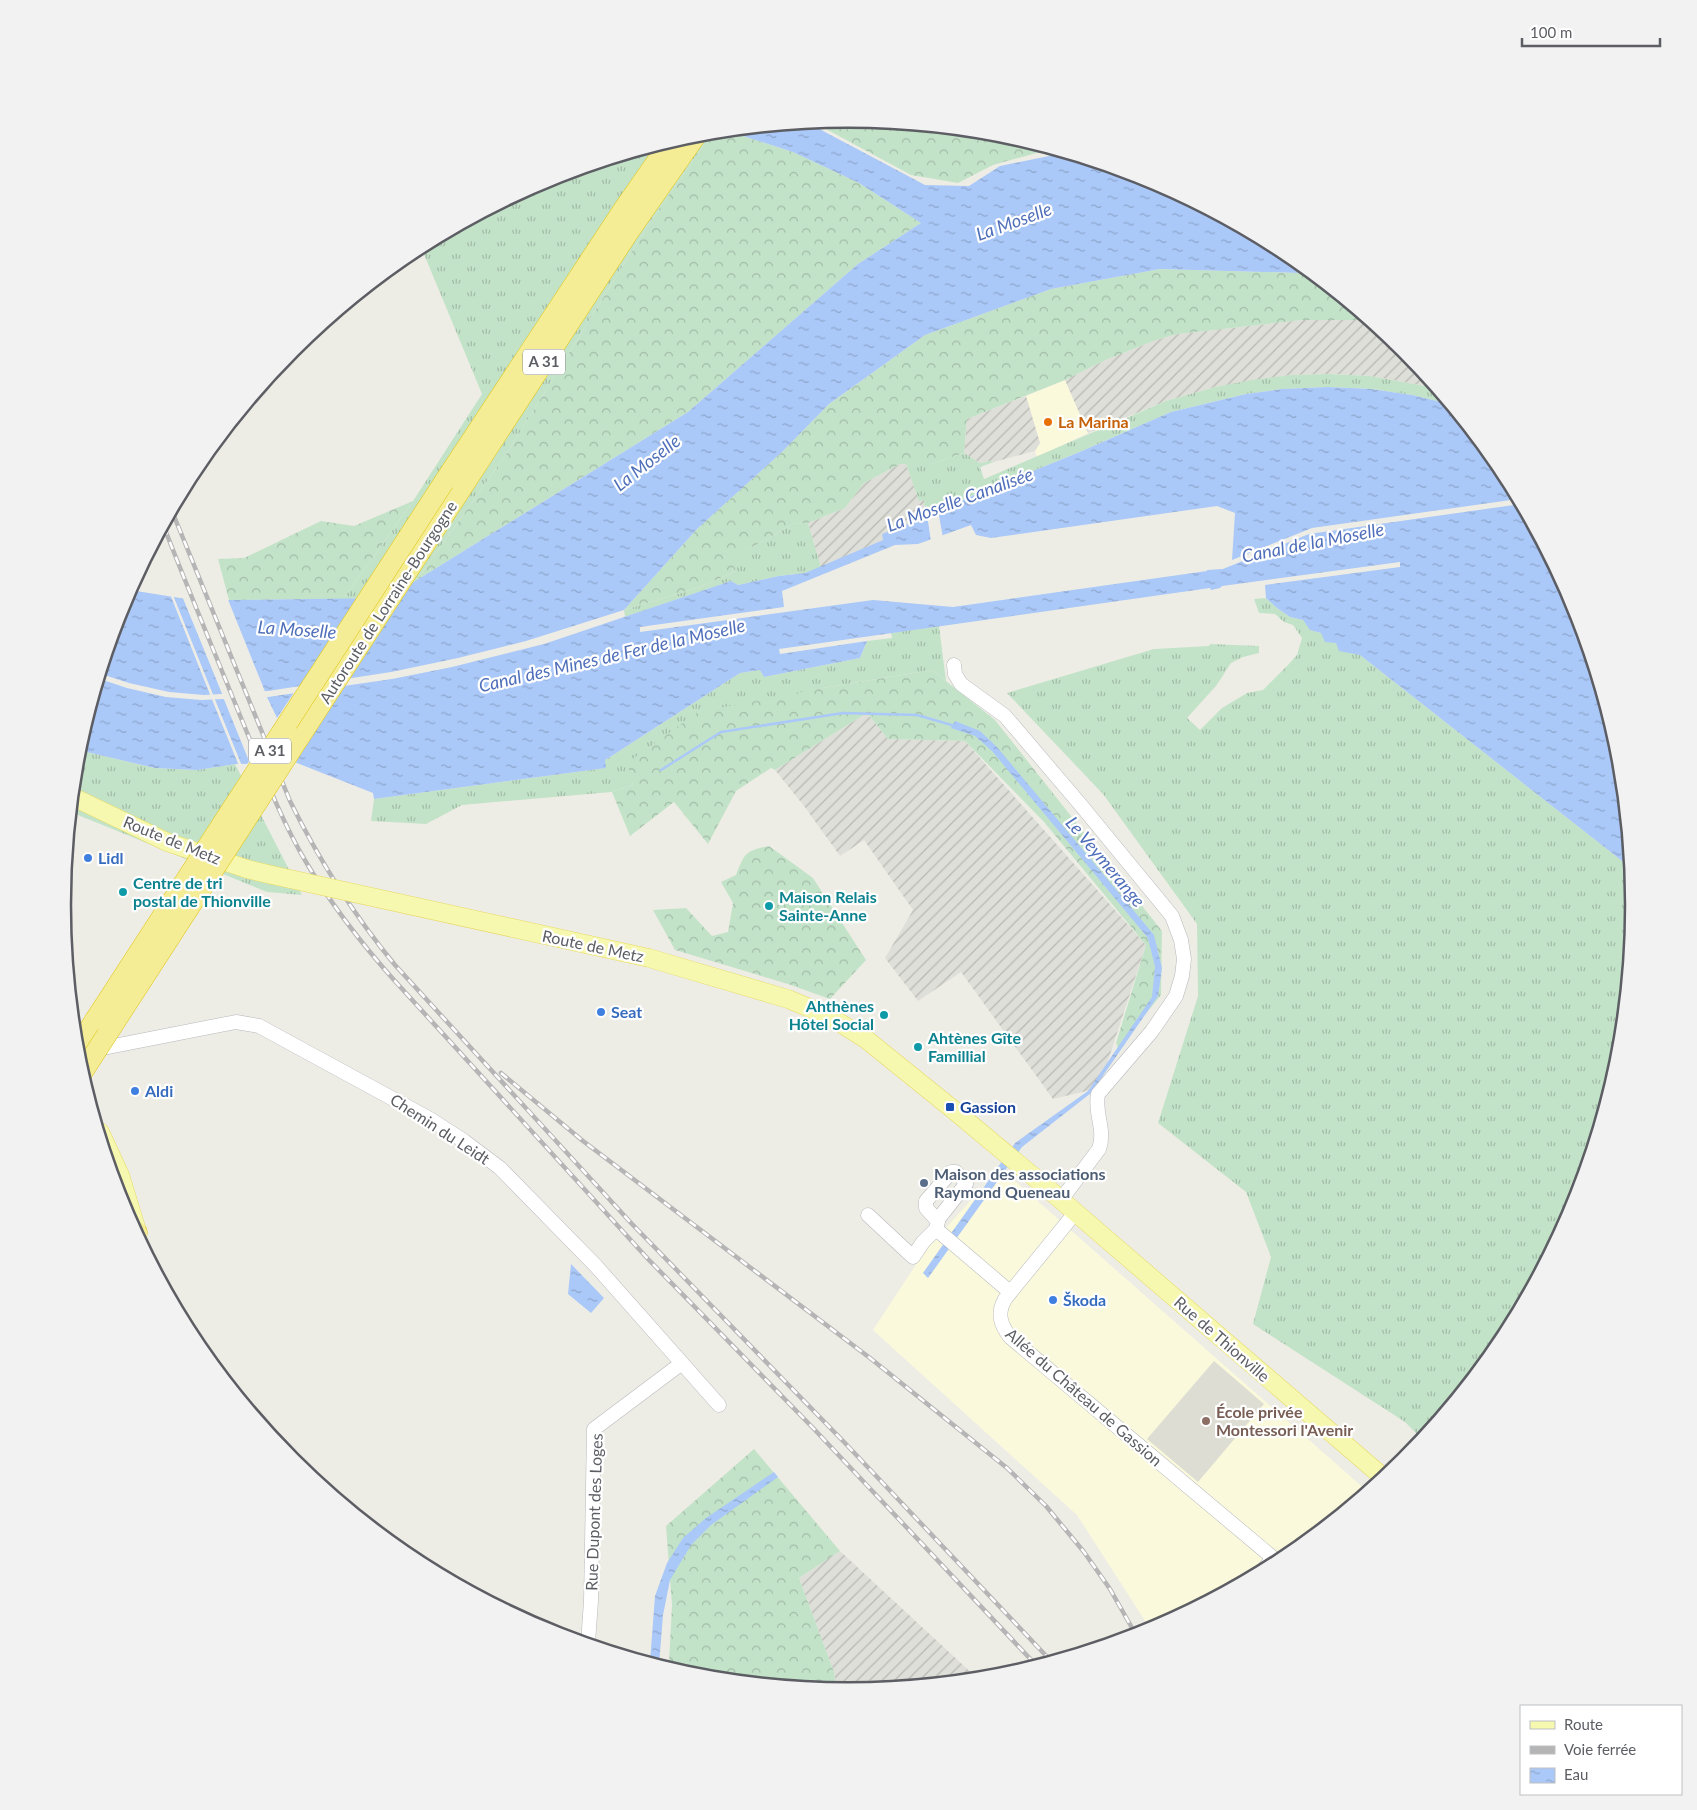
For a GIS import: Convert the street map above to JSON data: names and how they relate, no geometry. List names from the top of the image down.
{
  "streets": {
    "highway": ["A 31", "Autoroute de Lorraine-Bourgogne"],
    "main road": ["Route de Metz", "Rue de Thionville"],
    "street": ["Chemin du Leidt", "Allée du Château de Gassion", "Rue Dupont des Loges"]
  },
  "crossings": [
    ["Route de Metz", "Rue de Thionville"],
    ["Chemin du Leidt", "Rue Dupont des Loges"],
    ["Rue de Thionville", "Allée du Château de Gassion"]
  ],
  "water": [
    "La Moselle",
    "La Moselle Canalisée",
    "Canal de la Moselle",
    "Canal des Mines de Fer de la Moselle",
    "Le Veymerange"
  ],
  "places": {
    "other": [
      "La Marina",
      "Lidl",
      "Centre de tri postal de Thionville",
      "Maison Relais Sainte-Anne",
      "Seat",
      "Ahthènes Hôtel Social",
      "Ahtènes Gîte Famillial",
      "Aldi",
      "Maison des associations Raymond Queneau",
      "Škoda",
      "École privée Montessori l'Avenir"
    ],
    "transit": ["Gassion"]
  },
  "legend": ["Route", "Voie ferrée", "Eau"],
  "scale_bar": "100 m"
}
